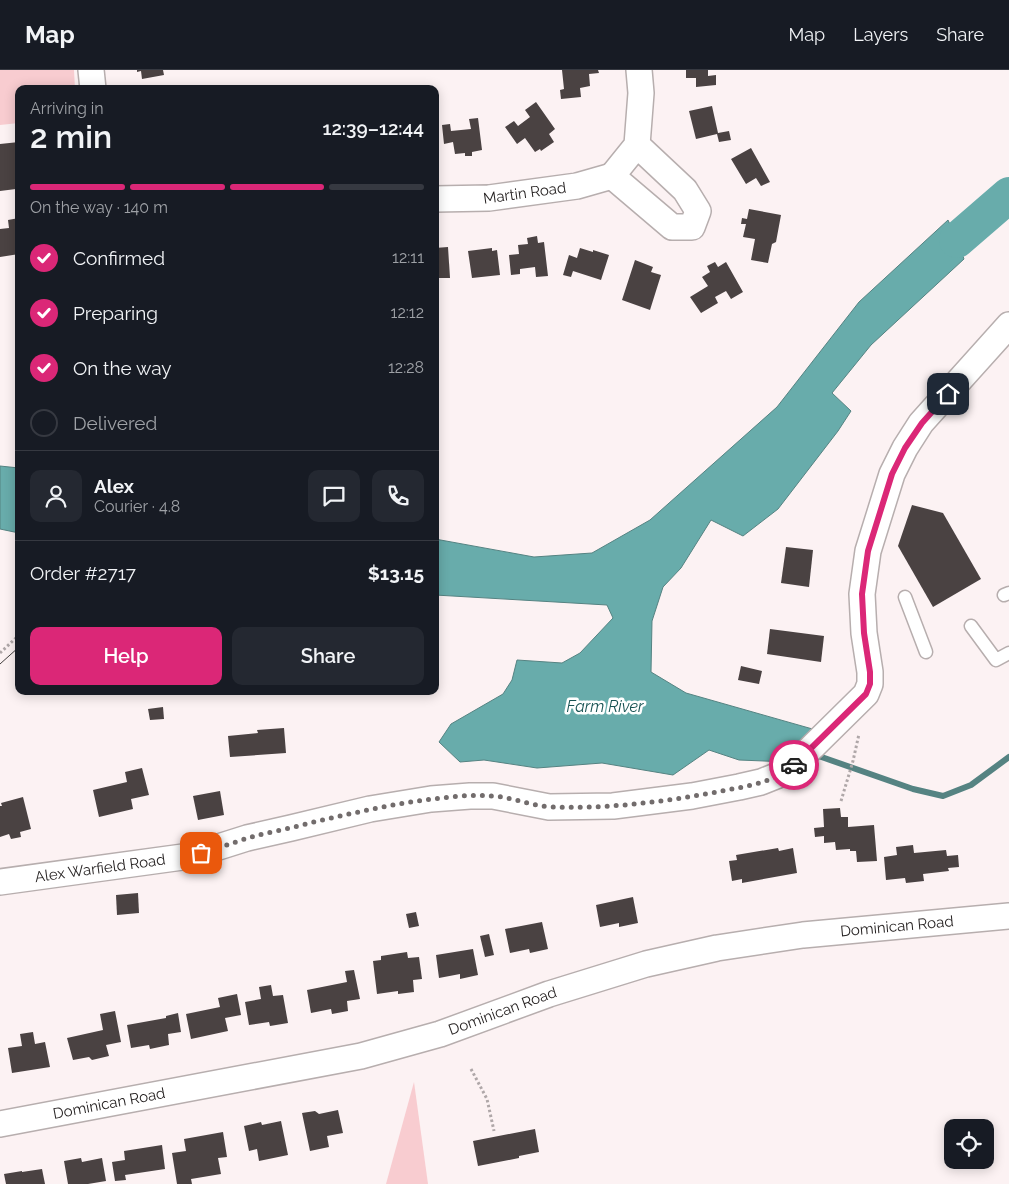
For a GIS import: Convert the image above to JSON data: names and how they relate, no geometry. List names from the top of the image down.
{
  "streets": {
    "street": ["Martin Road", "Alex Warfield Road", "Dominican Road"]
  },
  "water": ["Farm River"],
  "page": {
    "header": "Map",
    "nav": ["Map", "Layers", "Share"],
    "heading": ["2 min", "Arriving in", "12:39–12:44"],
    "panel": [
      "Alex",
      "Courier · 4.8",
      "Order #2717",
      "$13.15"
    ],
    "bar": "On the way · 140 m",
    "list": [
      ["Confirmed", "12:11"],
      ["Preparing", "12:12"],
      ["On the way", "12:28"],
      "Delivered"
    ],
    "buttons": ["Help", "Share"]
  }
}
